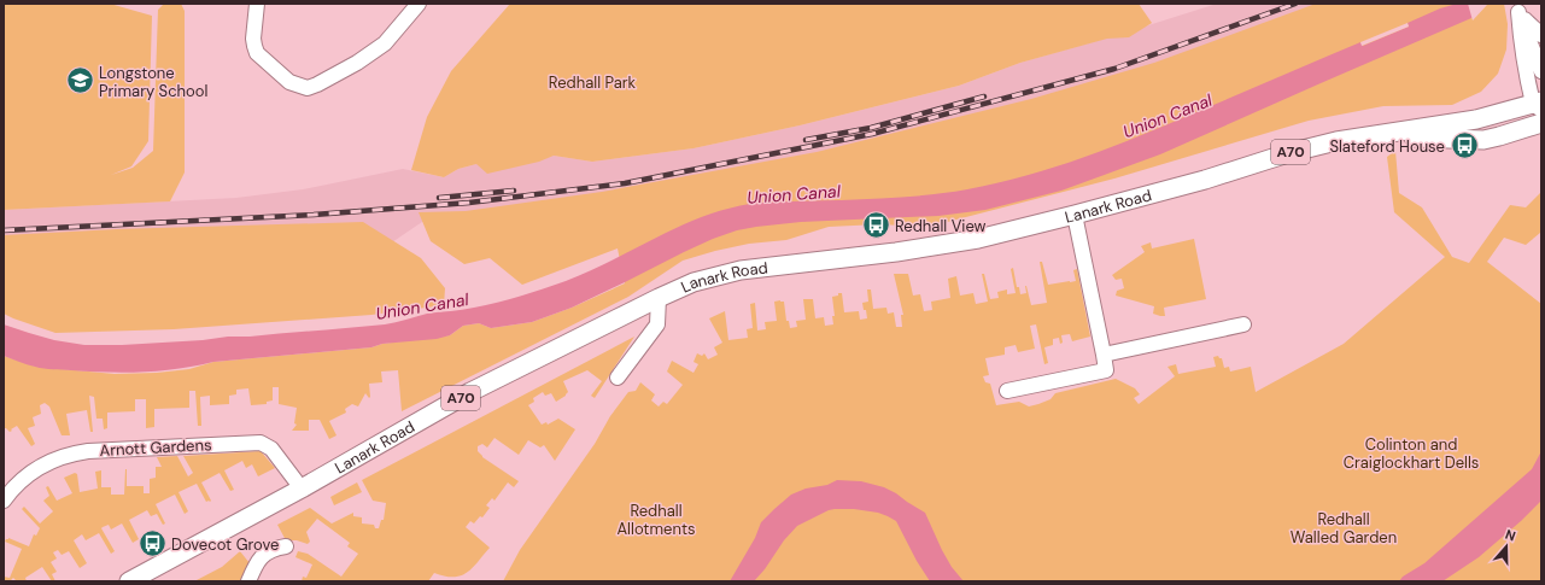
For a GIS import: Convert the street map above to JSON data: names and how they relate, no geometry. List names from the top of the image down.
{
  "streets": {
    "main road": ["A70", "Lanark Road"],
    "street": ["Arnott Gardens"]
  },
  "crossings": [
    ["Lanark Road", "Arnott Gardens"]
  ],
  "water": ["Union Canal"],
  "parks": [
    "Redhall Park",
    "Colinton and Craiglockhart Dells",
    "Redhall Allotments",
    "Redhall Walled Garden"
  ],
  "places": {
    "school or university": ["Longstone Primary School"],
    "bus stop": ["Slateford House", "Redhall View", "Dovecot Grove"]
  },
  "north": "top"
}
